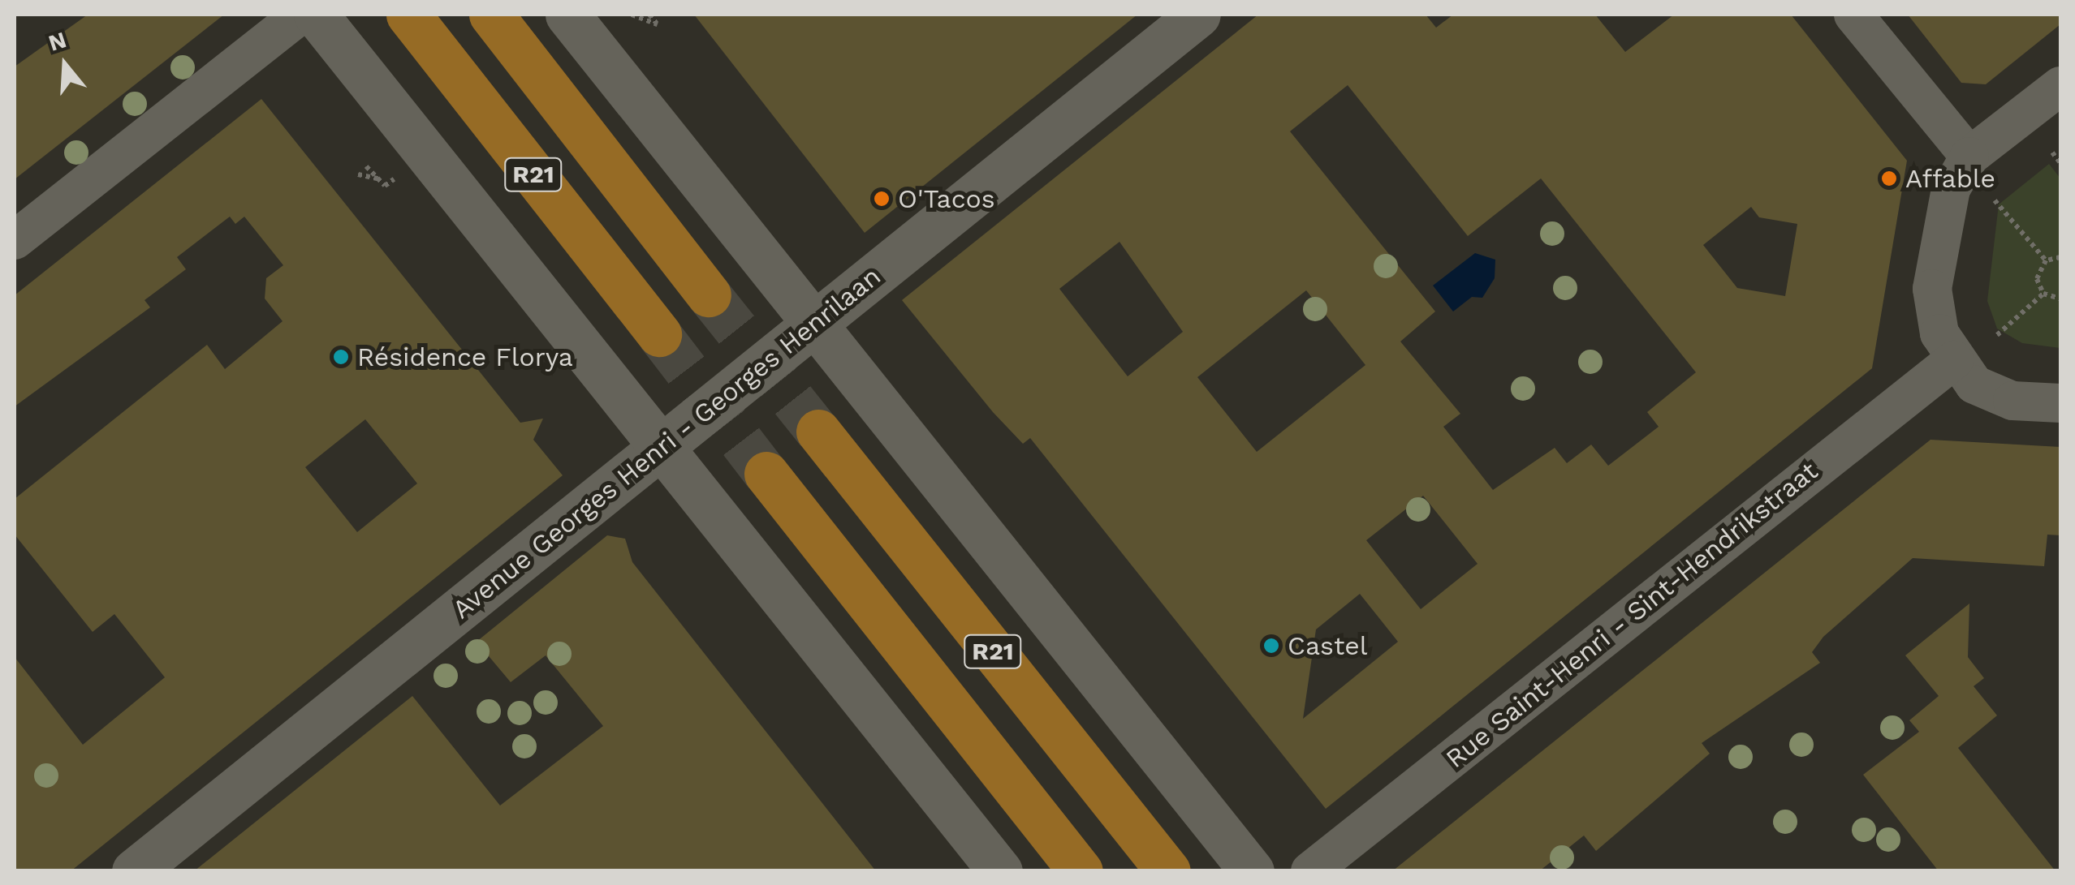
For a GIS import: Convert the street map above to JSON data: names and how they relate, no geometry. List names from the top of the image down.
{
  "streets": {
    "main road": ["R21", "Avenue Georges Henri - Georges Henrilaan"],
    "street": ["Rue Saint-Henri - Sint-Hendrikstraat"]
  },
  "places": [
    "Affable",
    "O'Tacos",
    "Résidence Florya",
    "Castel"
  ],
  "north": "top"
}
